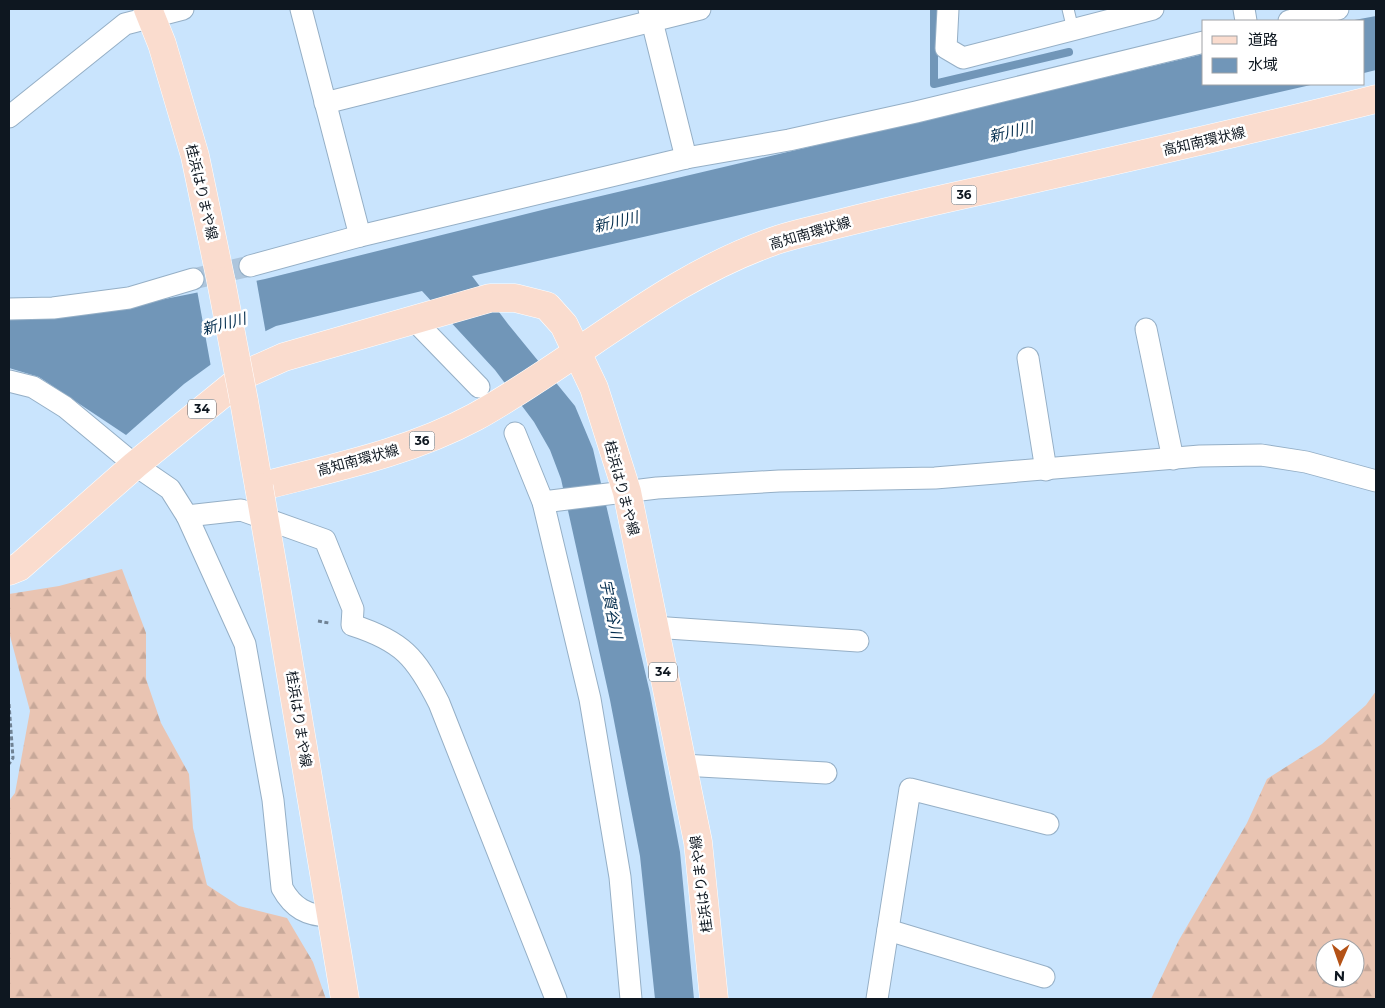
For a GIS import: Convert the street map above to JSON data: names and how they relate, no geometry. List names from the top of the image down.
{
  "streets": {
    "main road": [
      "高知南環状線",
      "桂浜はりまや線",
      "36",
      "34"
    ]
  },
  "crossings": [
    ["高知南環状線", "桂浜はりまや線"]
  ],
  "water": ["新川川", "宇賀谷川"],
  "legend": ["道路", "水域"],
  "north": "bottom"
}
